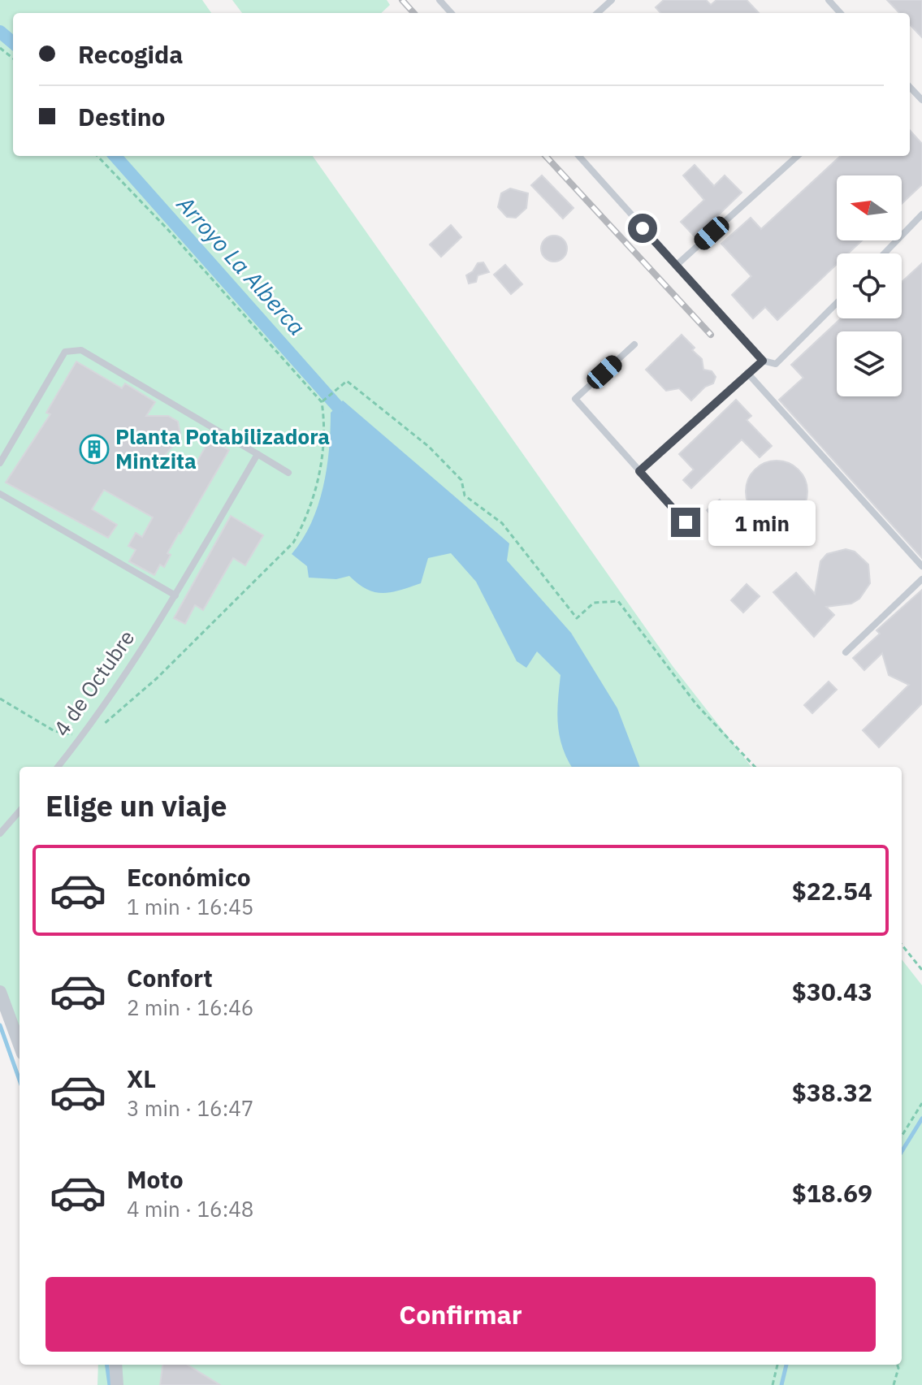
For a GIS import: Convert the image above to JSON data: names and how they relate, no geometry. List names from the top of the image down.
{
  "streets": {
    "lane": ["4 de Octubre"]
  },
  "water": ["Arroyo La Alberca"],
  "places": {
    "building": ["Planta Potabilizadora Mintzita"]
  },
  "north": "left",
  "page": {
    "banner": ["Recogida", "Destino"],
    "bubble": "1 min",
    "heading": "Elige un viaje",
    "list": [
      {
        "name": "Económico",
        "note": "1 min · 16:45",
        "value": "$22.54"
      },
      {
        "name": "Confort",
        "note": "2 min · 16:46",
        "value": "$30.43"
      },
      {
        "name": "XL",
        "note": "3 min · 16:47",
        "value": "$38.32"
      },
      {
        "name": "Moto",
        "note": "4 min · 16:48",
        "value": "$18.69"
      }
    ],
    "buttons": "Confirmar"
  }
}
